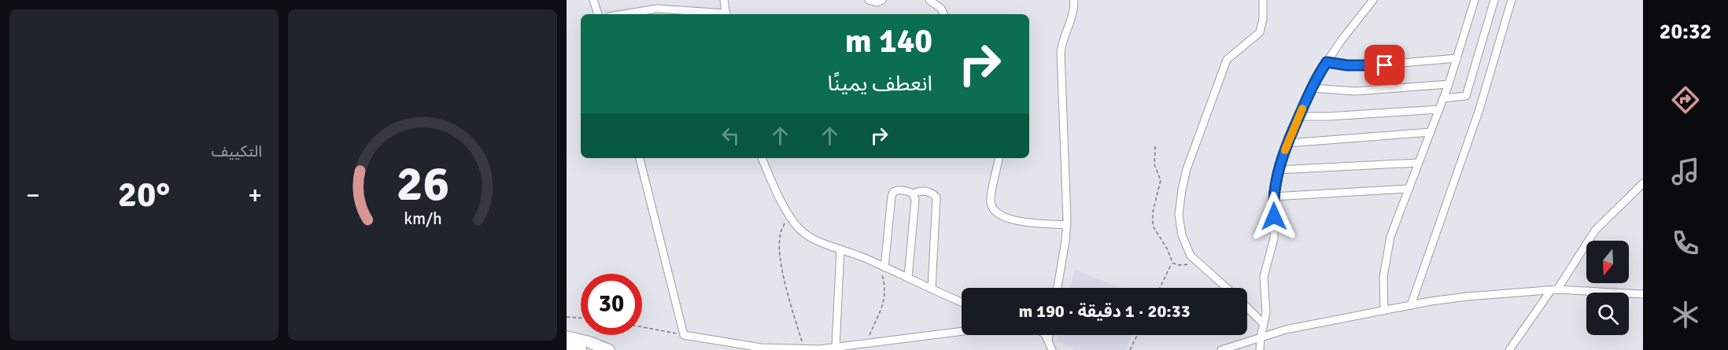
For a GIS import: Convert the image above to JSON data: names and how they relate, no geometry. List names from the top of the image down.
{
  "north": "bottom",
  "page": {
    "tabs": "20:32",
    "tile": "التكييف",
    "turn": ["140 m", "انعطف يمينًا"],
    "heat": ["−", "20°", "+"],
    "limit": "30",
    "trip": "20:33 · 1 دقيقة · 190 m",
    "gauge": ["26", "km/h"]
  }
}
